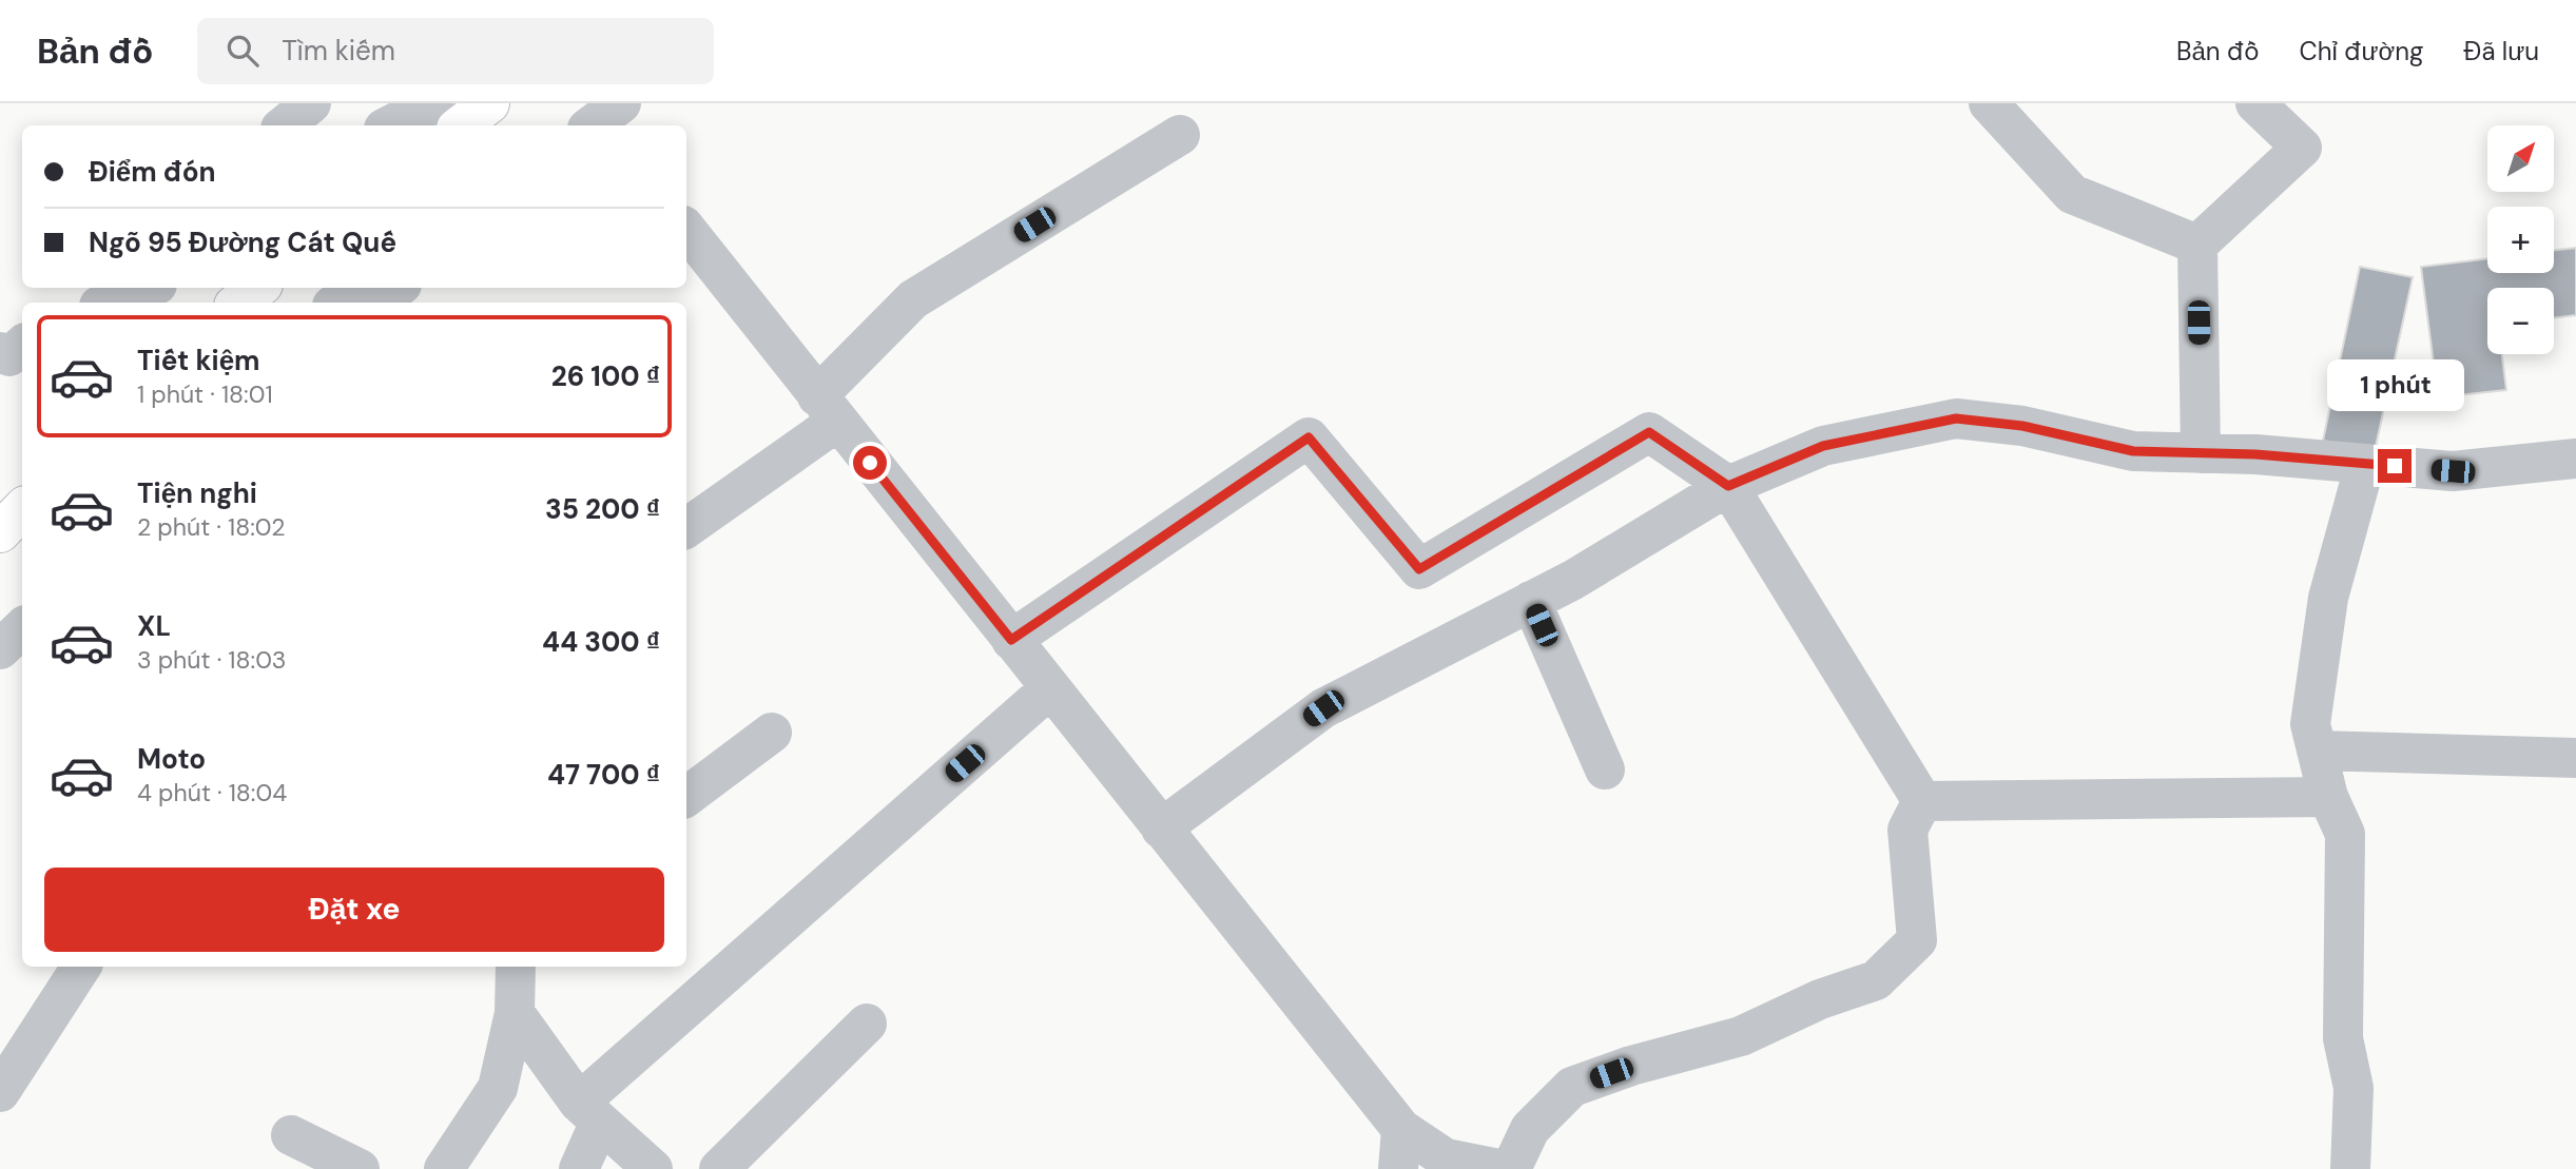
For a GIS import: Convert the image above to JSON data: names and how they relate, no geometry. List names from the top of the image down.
{
  "north": "top right",
  "page": {
    "header": "Bản đồ",
    "search": "Tìm kiếm",
    "nav": ["Bản đồ", "Chỉ đường", "Đã lưu"],
    "map_buttons": ["+", "−"],
    "banner": ["Điểm đón", "Ngõ 95 Đường Cát Quế"],
    "list": [
      {
        "name": "Tiết kiệm",
        "note": "1 phút · 18:01",
        "value": "26 100 ₫"
      },
      {
        "name": "Tiện nghi",
        "note": "2 phút · 18:02",
        "value": "35 200 ₫"
      },
      {
        "name": "XL",
        "note": "3 phút · 18:03",
        "value": "44 300 ₫"
      },
      {
        "name": "Moto",
        "note": "4 phút · 18:04",
        "value": "47 700 ₫"
      }
    ],
    "bubble": "1 phút",
    "buttons": "Đặt xe"
  }
}
